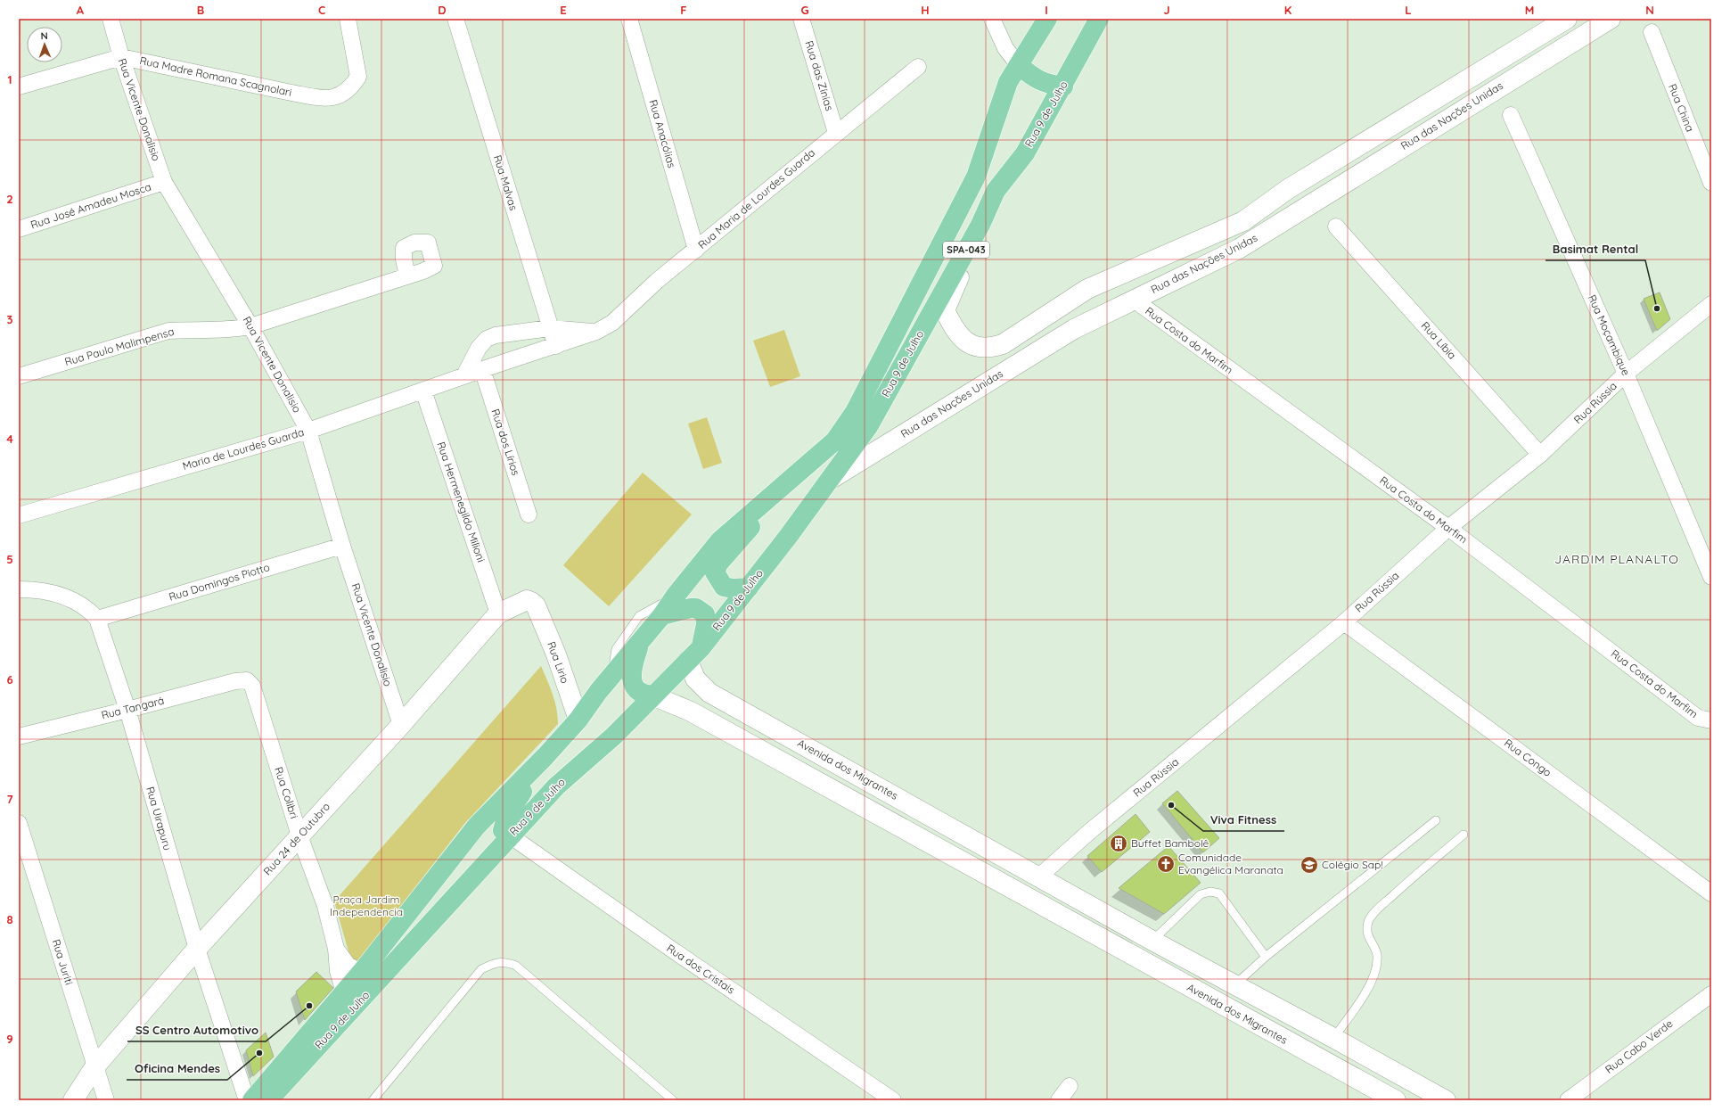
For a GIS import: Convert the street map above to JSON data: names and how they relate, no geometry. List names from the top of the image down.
{
  "streets": {
    "main road": ["Rua 9 de Julho", "SPA-043"],
    "street": [
      "Rua das Zínias",
      "Rua Madre Romana Scagnolari",
      "Rua China",
      "Rua Vicente Donalisio",
      "Rua das Nações Unidas",
      "Rua Anacólias",
      "Rua Malvas",
      "Rua Maria de Lourdes Guarda",
      "Rua José Amadeu Mosca",
      "Rua Moçambique",
      "Rua Costa do Marfim",
      "Rua Líbia",
      "Rua Paulo Malimpensa",
      "Rua Rússia",
      "Rua dos Lírios",
      "Maria de Lourdes Guarda",
      "Rua Hermenegildo Milioni",
      "Rua Domingos Piotto",
      "Rua Lirio",
      "Rua Tangará",
      "Rua Congo",
      "Avenida dos Migrantes",
      "Rua Colibri",
      "Rua Uirapuru",
      "Rua 24 de Outubro",
      "Rua Juriti",
      "Rua dos Cristais",
      "Rua Cabo Verde"
    ]
  },
  "crossings": [
    ["Rua das Zínias", "Rua Maria de Lourdes Guarda"],
    ["Rua Madre Romana Scagnolari", "Rua Vicente Donalisio"],
    ["Rua Vicente Donalisio", "Rua José Amadeu Mosca"],
    ["Rua Vicente Donalisio", "Rua Paulo Malimpensa"],
    ["Rua Vicente Donalisio", "Maria de Lourdes Guarda"],
    ["Rua Vicente Donalisio", "Rua Domingos Piotto"],
    ["Rua Vicente Donalisio", "Rua 24 de Outubro"],
    ["Rua 9 de Julho", "Rua das Nações Unidas"],
    ["Rua 9 de Julho", "Rua Lirio"],
    ["Rua 9 de Julho", "Avenida dos Migrantes"],
    ["Rua 9 de Julho", "Rua Colibri"],
    ["Rua 9 de Julho", "Rua dos Cristais"],
    ["Rua das Nações Unidas", "Rua Costa do Marfim"],
    ["Rua Anacólias", "Rua Maria de Lourdes Guarda"],
    ["Rua Malvas", "Rua Maria de Lourdes Guarda"],
    ["Rua Maria de Lourdes Guarda", "Rua dos Lírios"],
    ["Rua Maria de Lourdes Guarda", "Maria de Lourdes Guarda"],
    ["Rua Moçambique", "Rua Rússia"],
    ["Rua Costa do Marfim", "Rua Rússia"],
    ["Rua Líbia", "Rua Rússia"],
    ["Rua Rússia", "Rua Congo"],
    ["Rua Rússia", "Avenida dos Migrantes"],
    ["Maria de Lourdes Guarda", "Rua Hermenegildo Milioni"],
    ["Rua Hermenegildo Milioni", "Rua 24 de Outubro"],
    ["Rua Domingos Piotto", "Rua Uirapuru"],
    ["Rua Lirio", "Rua 24 de Outubro"],
    ["Rua Tangará", "Rua Colibri"],
    ["Rua Tangará", "Rua Uirapuru"],
    ["Rua Colibri", "Rua 24 de Outubro"],
    ["Rua Uirapuru", "Rua 24 de Outubro"],
    ["Rua 24 de Outubro", "Rua Juriti"]
  ],
  "districts": ["JARDIM PLANALTO"],
  "parks": ["Praça Jardim Independencia"],
  "places": {
    "other": [
      "Basimat Rental",
      "Viva Fitness",
      "SS Centro Automotivo",
      "Oficina Mendes"
    ],
    "building": ["Buffet Bambolê"],
    "church": ["Comunidade Evangélica Maranata"],
    "school or university": ["Colégio Sap!"]
  },
  "north": "top",
  "grid": {
    "columns": [
      "A",
      "B",
      "C",
      "D",
      "E",
      "F",
      "G",
      "H",
      "I",
      "J",
      "K",
      "L",
      "M",
      "N"
    ],
    "rows": [
      "1",
      "2",
      "3",
      "4",
      "5",
      "6",
      "7",
      "8",
      "9"
    ]
  }
}
